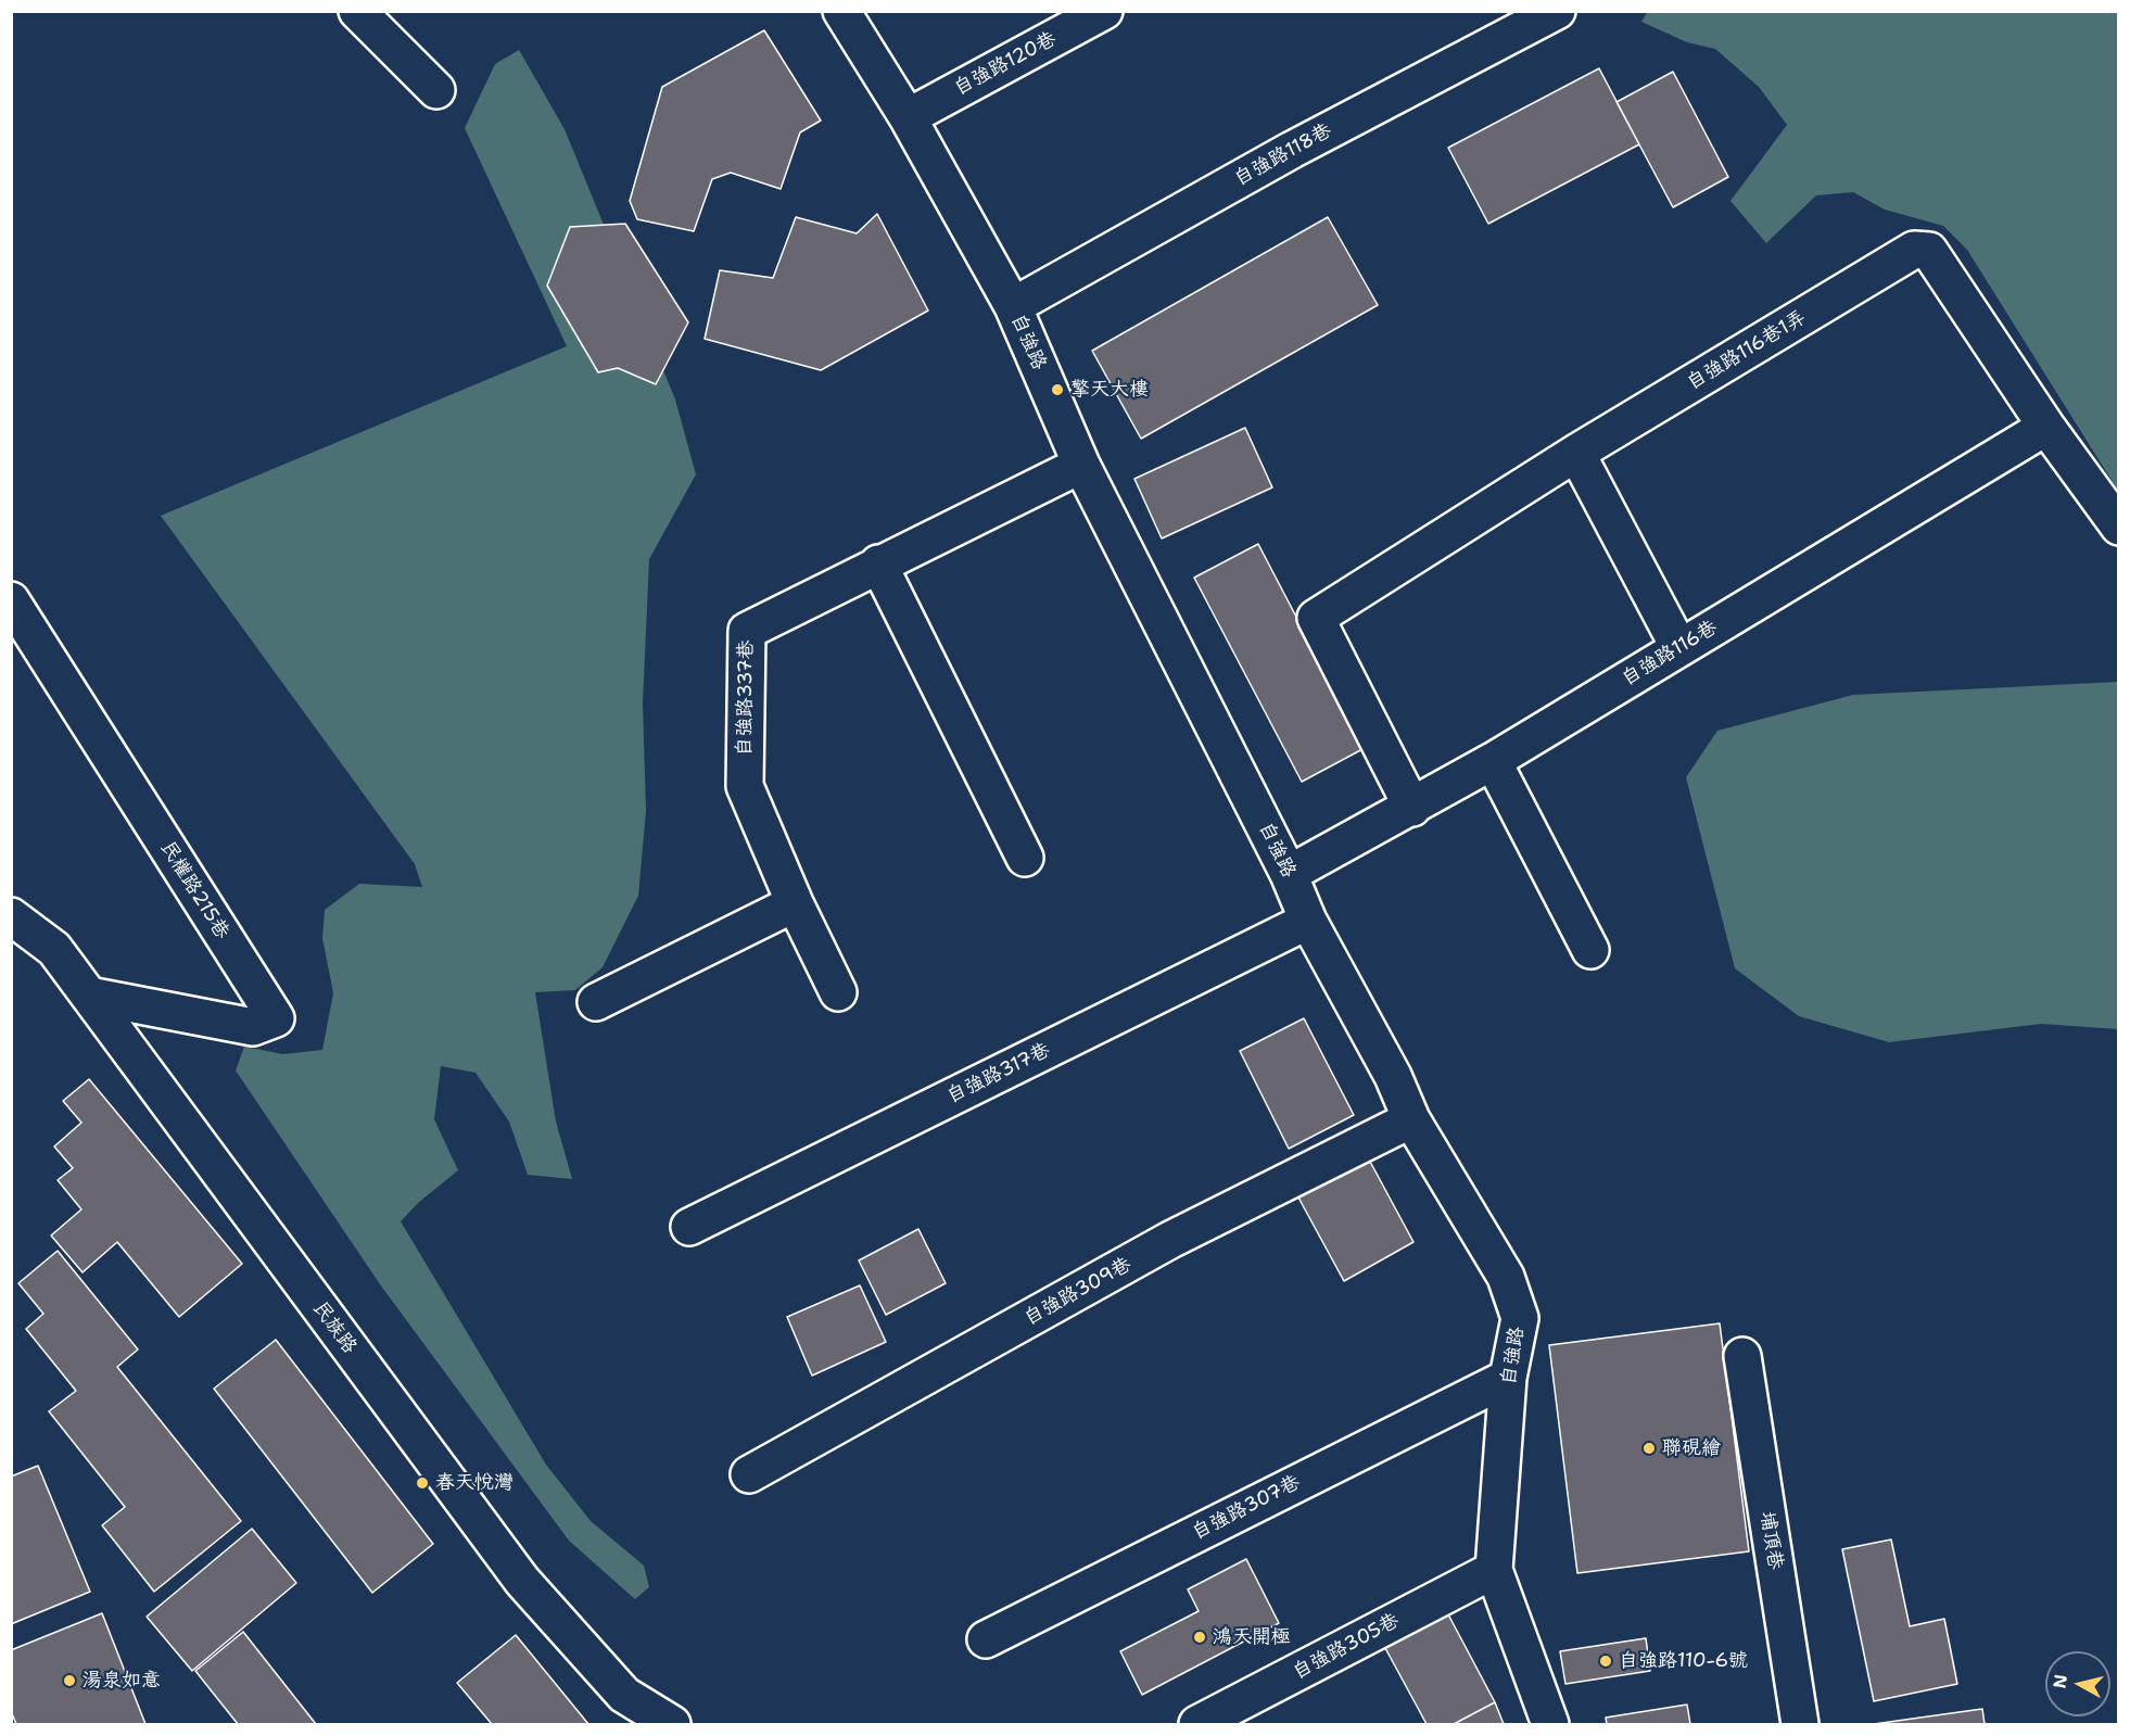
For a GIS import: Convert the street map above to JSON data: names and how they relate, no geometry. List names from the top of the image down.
{
  "streets": {
    "street": [
      "自強路120巷",
      "自強路118巷",
      "自強路",
      "自強路116巷1弄",
      "自強路116巷",
      "自強路337巷",
      "民權路215巷",
      "自強路317巷",
      "自強路309巷",
      "民族路",
      "自強路307巷",
      "埔頂巷",
      "自強路305巷"
    ]
  },
  "crossings": [
    ["自強路120巷", "自強路"],
    ["自強路118巷", "自強路"],
    ["自強路", "自強路116巷"],
    ["自強路", "自強路337巷"],
    ["自強路", "自強路317巷"],
    ["自強路", "自強路309巷"],
    ["自強路", "自強路307巷"],
    ["自強路", "自強路305巷"],
    ["自強路116巷1弄", "自強路116巷"],
    ["民權路215巷", "民族路"]
  ],
  "places": [
    "擎天大樓",
    "聯硯繪",
    "春天悅灣",
    "鴻天開極",
    "自強路110-6號",
    "湯泉如意"
  ],
  "north": "left"
}
